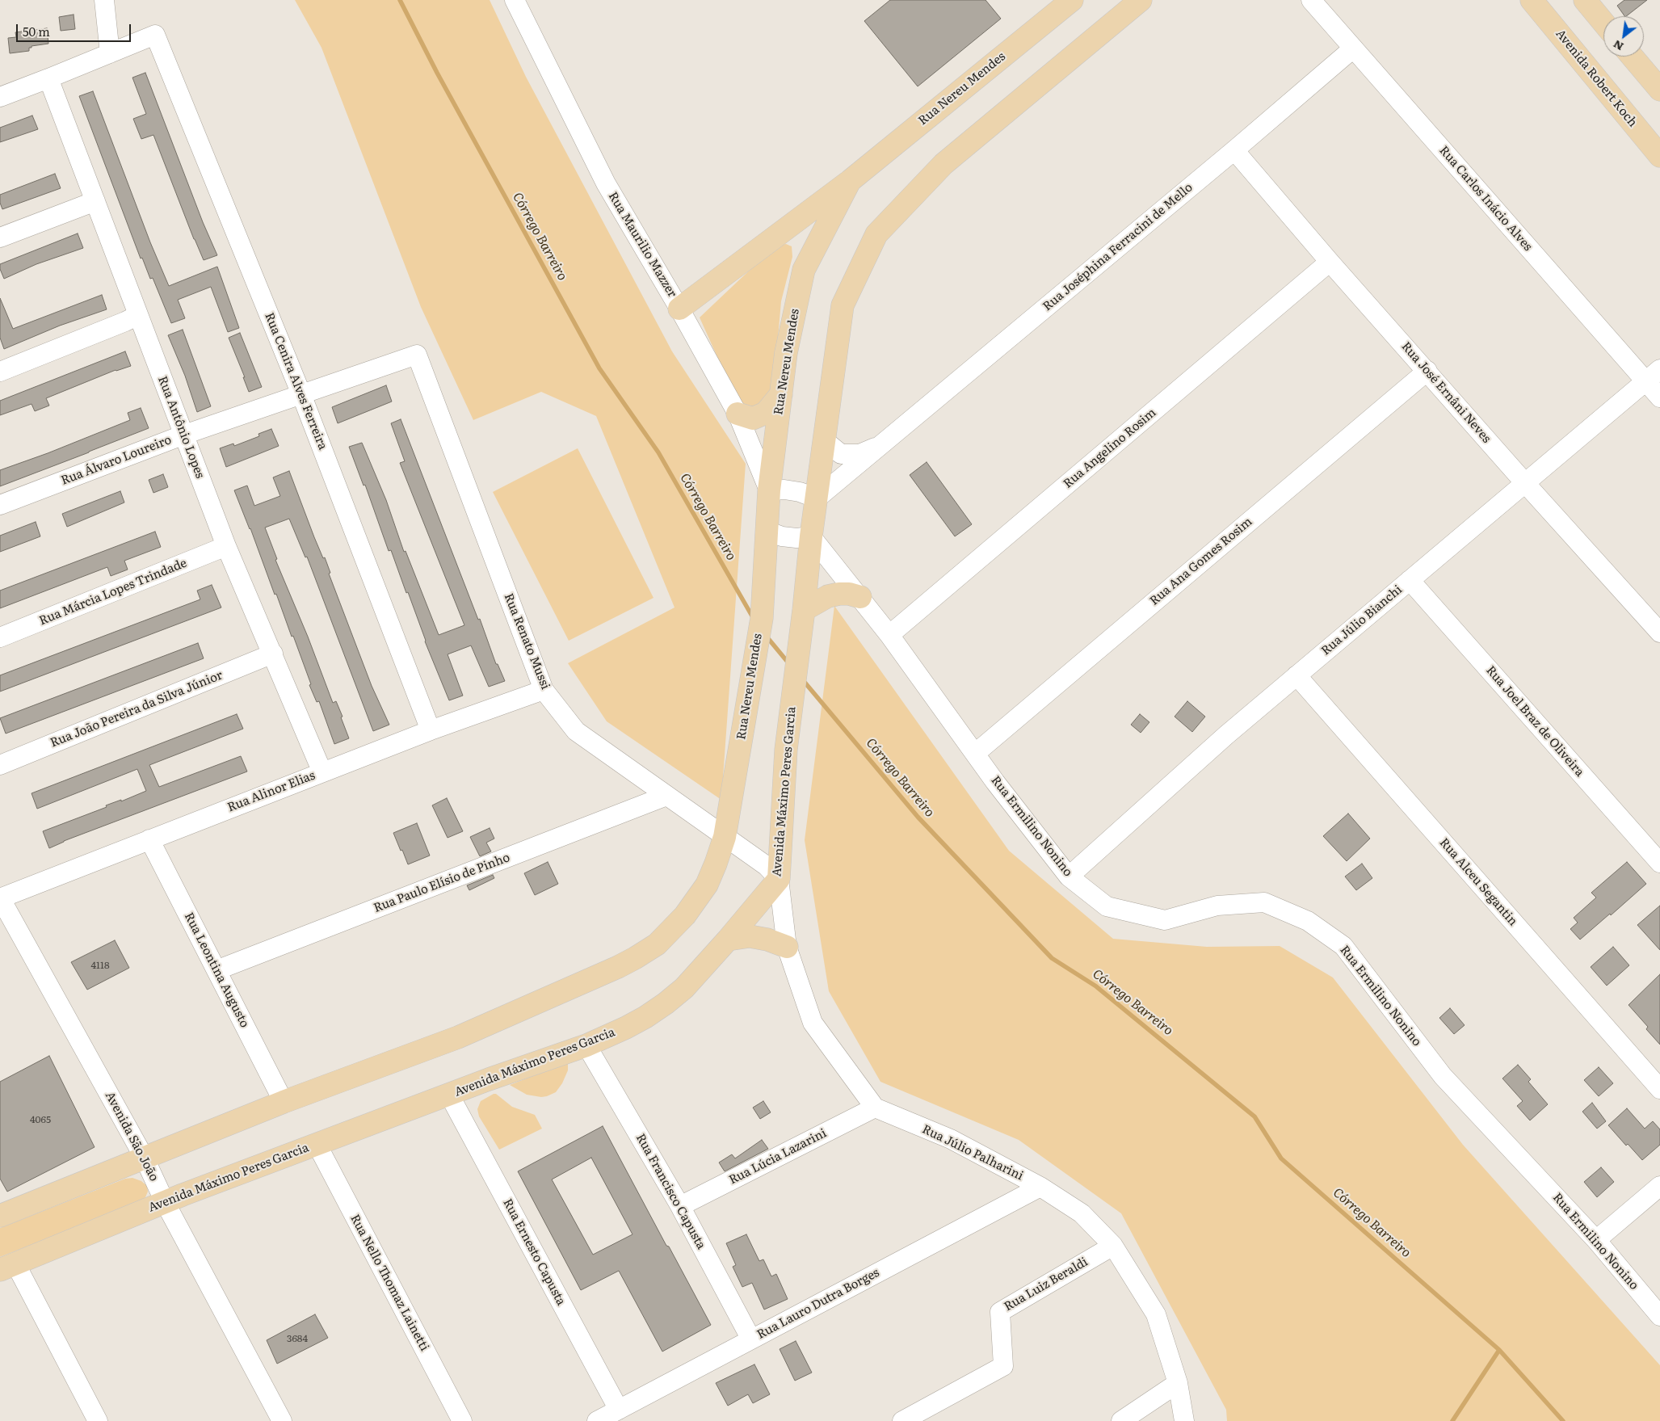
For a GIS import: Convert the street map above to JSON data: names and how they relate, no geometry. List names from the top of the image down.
{
  "streets": {
    "main road": ["Avenida Robert Koch", "Rua Nereu Mendes", "Avenida Máximo Peres Garcia"],
    "street": [
      "Rua Carlos Inácio Alves",
      "Rua Maurilio Mazzer",
      "Rua Joséphina Ferracini de Mello",
      "Rua Cenira Alves Ferreira",
      "Rua José Ernâni Neves",
      "Rua Antônio Lopes",
      "Rua Angelino Rosim",
      "Rua Álvaro Loureiro",
      "Rua Ana Gomes Rosim",
      "Rua Márcia Lopes Trindade",
      "Rua Júlio Bianchi",
      "Rua Renato Mussi",
      "Rua João Pereira da Silva Júnior",
      "Rua Joel Braz de Oliveira",
      "Rua Alinor Elias",
      "Rua Ermilino Nonino",
      "Rua Alceu Segantin",
      "Rua Paulo Elísio de Pinho",
      "Rua Leontina Augusto",
      "Avenida São João",
      "Rua Júlio Palharini",
      "Rua Lúcia Lazarini",
      "Rua Francisco Capusta",
      "Rua Ernesto Capusta",
      "Rua Nello Thomaz Lainetti",
      "Rua Luiz Beraldi",
      "Rua Lauro Dutra Borges"
    ]
  },
  "crossings": [
    ["Rua Nereu Mendes", "Rua Maurilio Mazzer"],
    ["Rua Nereu Mendes", "Rua Renato Mussi"],
    ["Rua Carlos Inácio Alves", "Rua Joséphina Ferracini de Mello"],
    ["Rua Carlos Inácio Alves", "Rua Júlio Bianchi"],
    ["Rua Joséphina Ferracini de Mello", "Rua José Ernâni Neves"],
    ["Rua Joséphina Ferracini de Mello", "Avenida Máximo Peres Garcia"],
    ["Rua Cenira Alves Ferreira", "Rua Álvaro Loureiro"],
    ["Rua Cenira Alves Ferreira", "Rua Alinor Elias"],
    ["Rua José Ernâni Neves", "Rua Angelino Rosim"],
    ["Rua José Ernâni Neves", "Rua Ana Gomes Rosim"],
    ["Rua José Ernâni Neves", "Rua Júlio Bianchi"],
    ["Rua Antônio Lopes", "Rua Álvaro Loureiro"],
    ["Rua Antônio Lopes", "Rua Márcia Lopes Trindade"],
    ["Rua Antônio Lopes", "Rua João Pereira da Silva Júnior"],
    ["Rua Antônio Lopes", "Rua Alinor Elias"],
    ["Rua Angelino Rosim", "Rua Ermilino Nonino"],
    ["Rua Álvaro Loureiro", "Rua Renato Mussi"],
    ["Rua Ana Gomes Rosim", "Rua Ermilino Nonino"],
    ["Rua Júlio Bianchi", "Rua Joel Braz de Oliveira"],
    ["Rua Júlio Bianchi", "Rua Ermilino Nonino"],
    ["Rua Júlio Bianchi", "Rua Alceu Segantin"],
    ["Rua Renato Mussi", "Rua Alinor Elias"],
    ["Rua Renato Mussi", "Avenida Máximo Peres Garcia"],
    ["Rua Renato Mussi", "Rua Paulo Elísio de Pinho"],
    ["Rua Alinor Elias", "Rua Leontina Augusto"],
    ["Rua Alinor Elias", "Avenida São João"],
    ["Avenida Máximo Peres Garcia", "Rua Ermilino Nonino"],
    ["Avenida Máximo Peres Garcia", "Avenida São João"],
    ["Avenida Máximo Peres Garcia", "Rua Francisco Capusta"],
    ["Avenida Máximo Peres Garcia", "Rua Ernesto Capusta"],
    ["Avenida Máximo Peres Garcia", "Rua Nello Thomaz Lainetti"],
    ["Rua Paulo Elísio de Pinho", "Rua Leontina Augusto"],
    ["Rua Júlio Palharini", "Rua Lúcia Lazarini"],
    ["Rua Júlio Palharini", "Rua Luiz Beraldi"],
    ["Rua Júlio Palharini", "Rua Lauro Dutra Borges"],
    ["Rua Lúcia Lazarini", "Rua Francisco Capusta"],
    ["Rua Francisco Capusta", "Rua Lauro Dutra Borges"],
    ["Rua Ernesto Capusta", "Rua Lauro Dutra Borges"]
  ],
  "water": ["Córrego Barreiro"],
  "house_numbers": ["4118", "4065", "3684"],
  "scale_bar": "50 m",
  "north": "bottom left"
}
